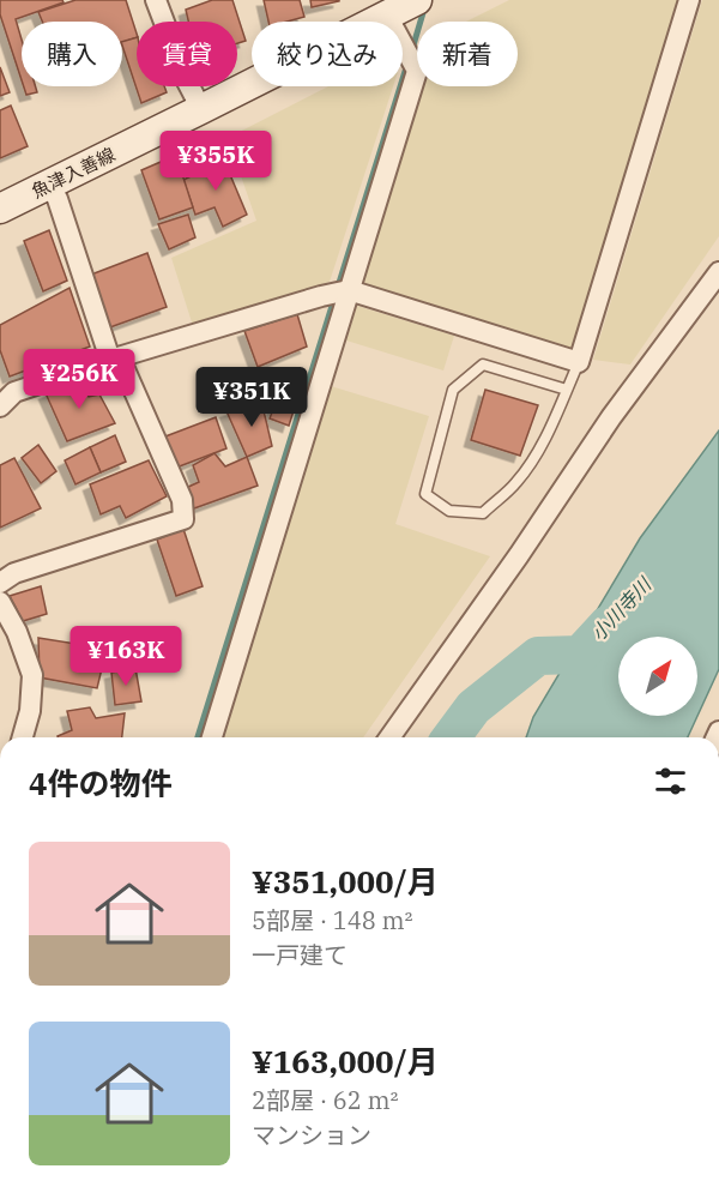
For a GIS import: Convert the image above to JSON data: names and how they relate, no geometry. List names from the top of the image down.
{
  "streets": {
    "main road": ["魚津入善線"]
  },
  "water": ["小川寺川"],
  "north": "top right",
  "page": {
    "chip": [
      "購入",
      "賃貸",
      "絞り込み",
      "新着"
    ],
    "price": [
      "¥355K",
      "¥256K",
      "¥351K",
      "¥163K"
    ],
    "heading": "4件の物件",
    "list": [
      {
        "name": "¥351,000/月",
        "note": "5部屋 · 148 m² · 一戸建て"
      },
      {
        "name": "¥163,000/月",
        "note": "2部屋 · 62 m² · マンション"
      }
    ]
  }
}
